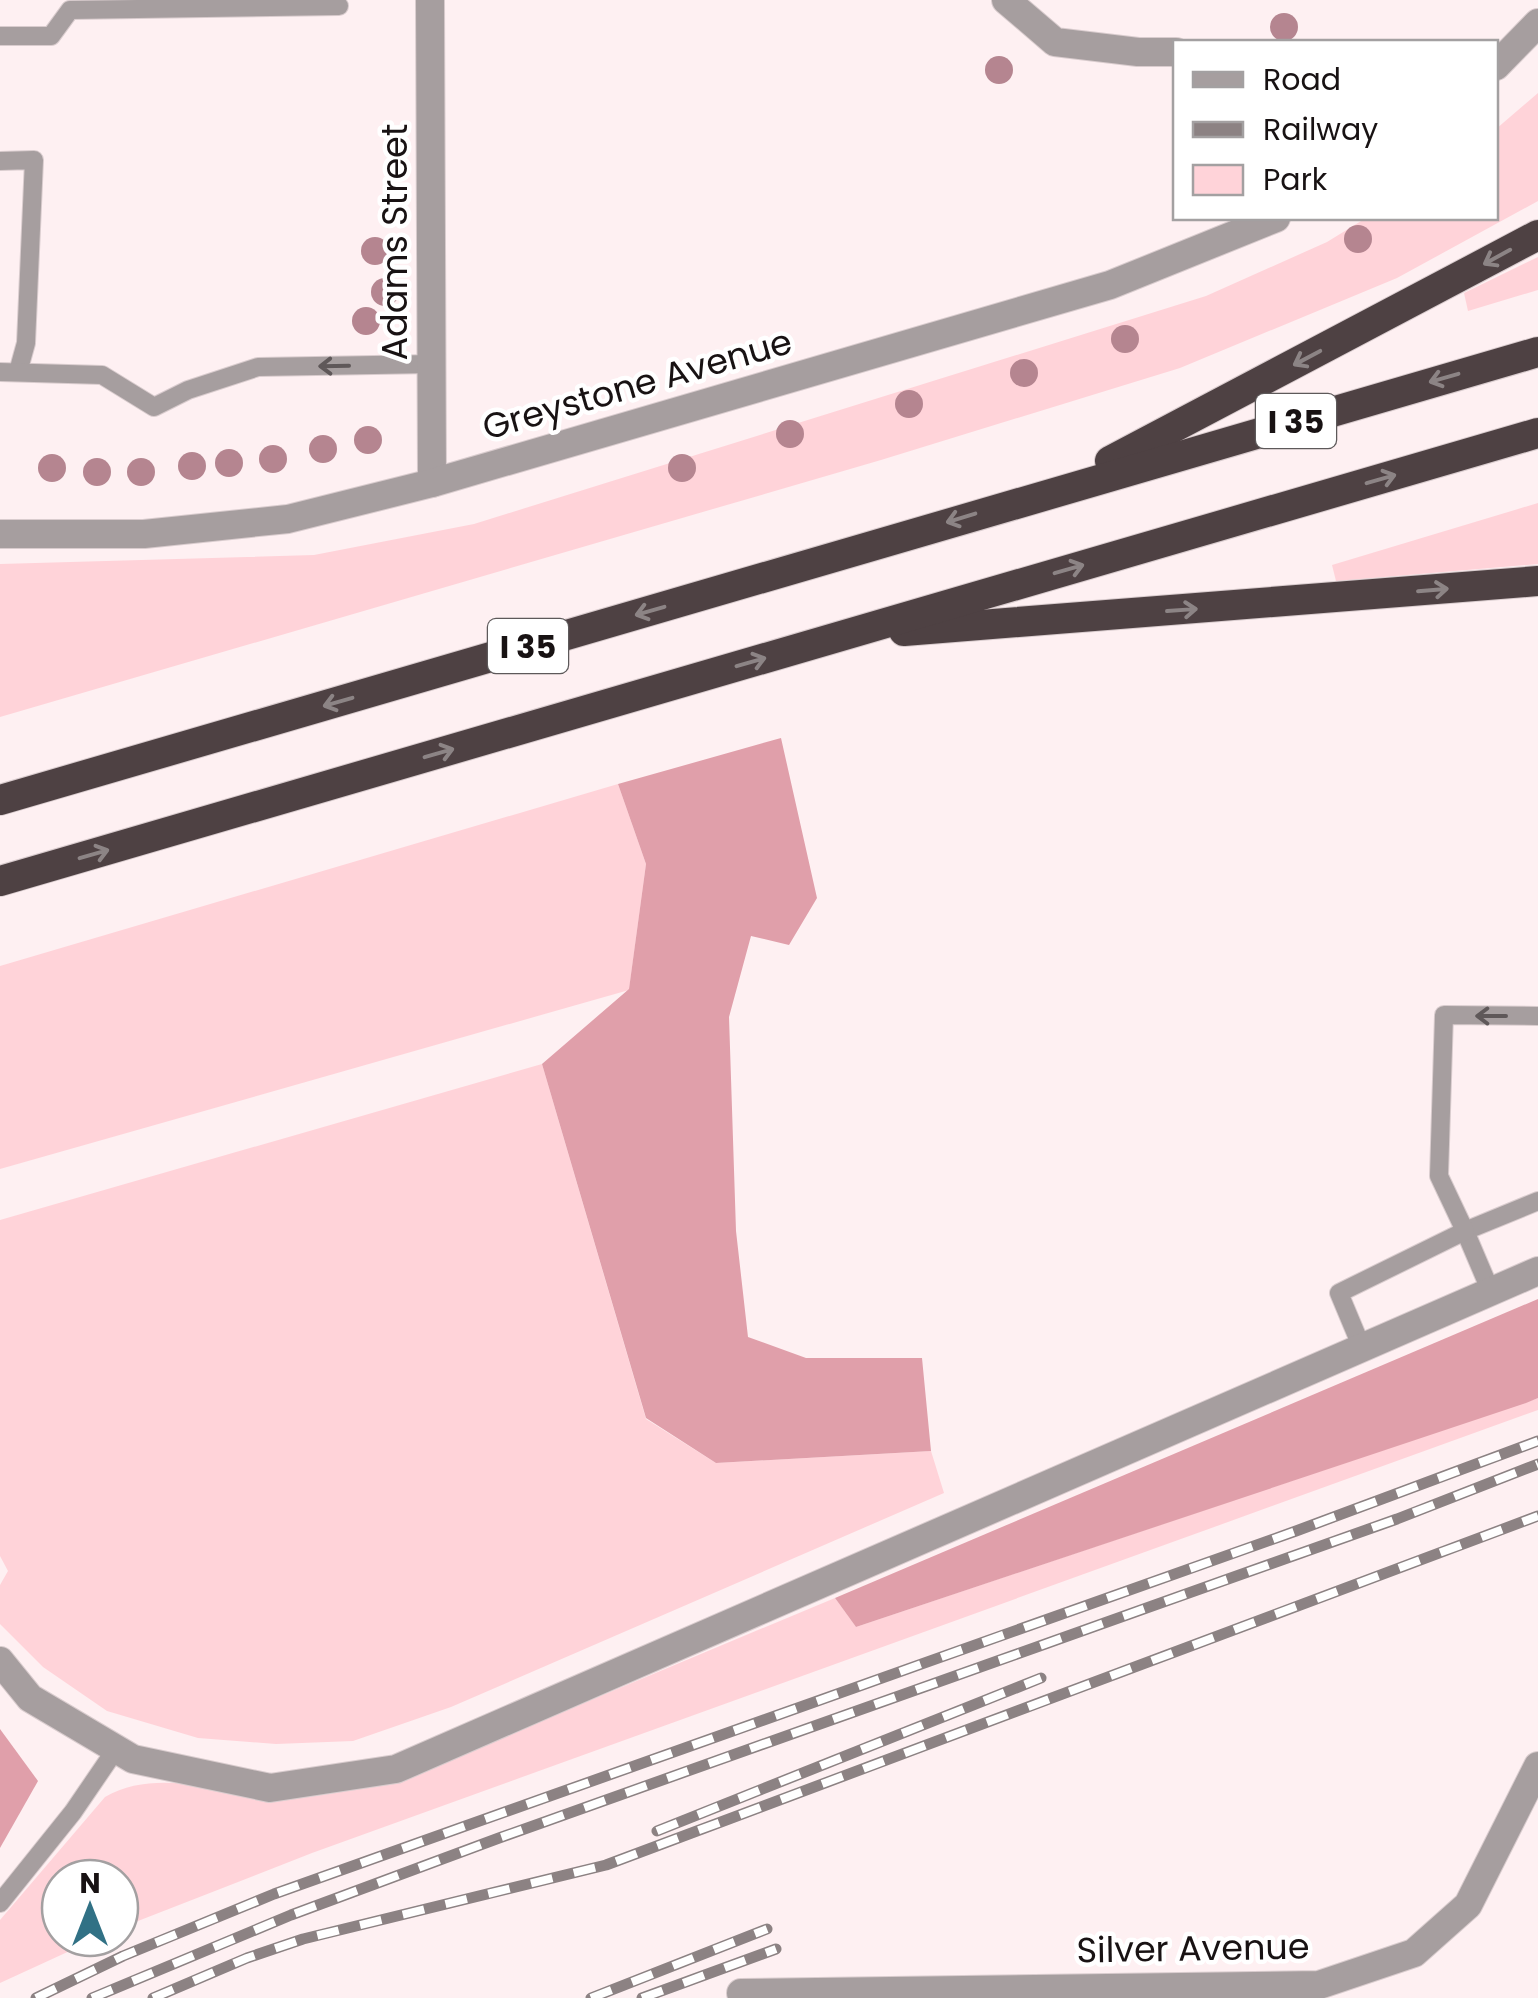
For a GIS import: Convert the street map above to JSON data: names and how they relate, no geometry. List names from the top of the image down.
{
  "streets": {
    "highway": ["I 35"],
    "street": ["Adams Street", "Greystone Avenue", "Silver Avenue"]
  },
  "crossings": [
    ["Adams Street", "Greystone Avenue"]
  ],
  "legend": ["Road", "Railway", "Park"],
  "north": "top"
}
